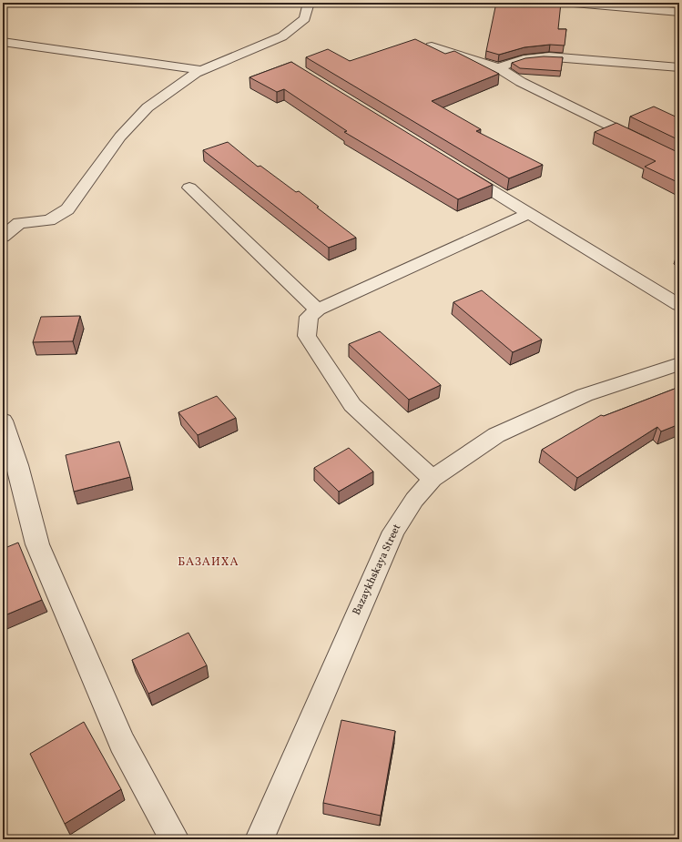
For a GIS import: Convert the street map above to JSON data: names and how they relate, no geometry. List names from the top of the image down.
{
  "streets": {
    "street": ["Bazaykhskaya Street"]
  },
  "districts": ["БАЗАИХА"]
}
